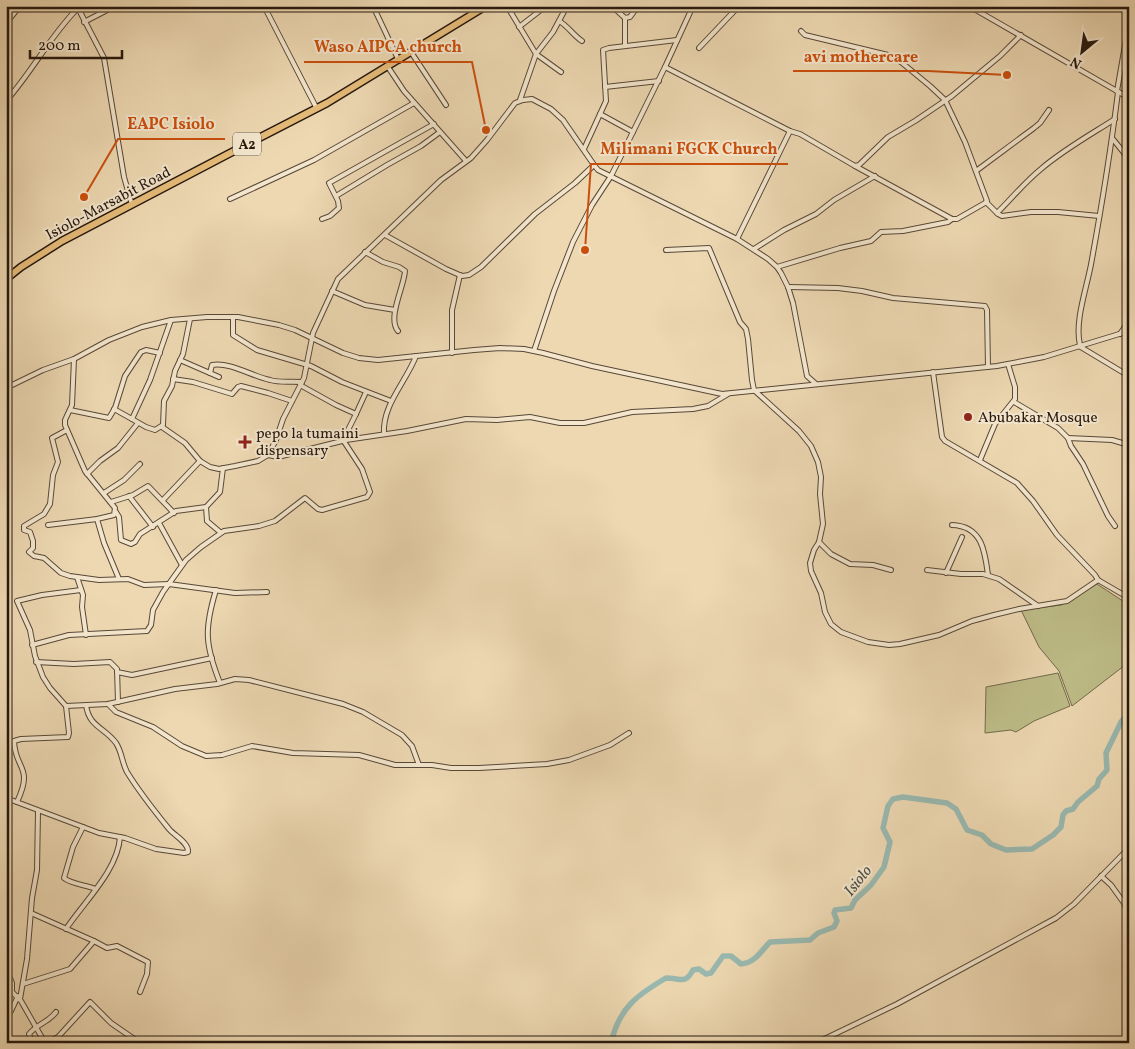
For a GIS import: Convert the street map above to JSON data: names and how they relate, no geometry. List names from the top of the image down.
{
  "streets": {
    "highway": ["A2", "Isiolo-Marsabit Road"]
  },
  "water": ["Isiolo"],
  "places": {
    "other": [
      "avi mothercare",
      "Waso AIPCA church",
      "EAPC Isiolo",
      "Milimani FGCK Church",
      "Abubakar Mosque"
    ],
    "health": ["pepo la tumaini dispensary"]
  },
  "scale_bar": "200 m",
  "north": "bottom left"
}
